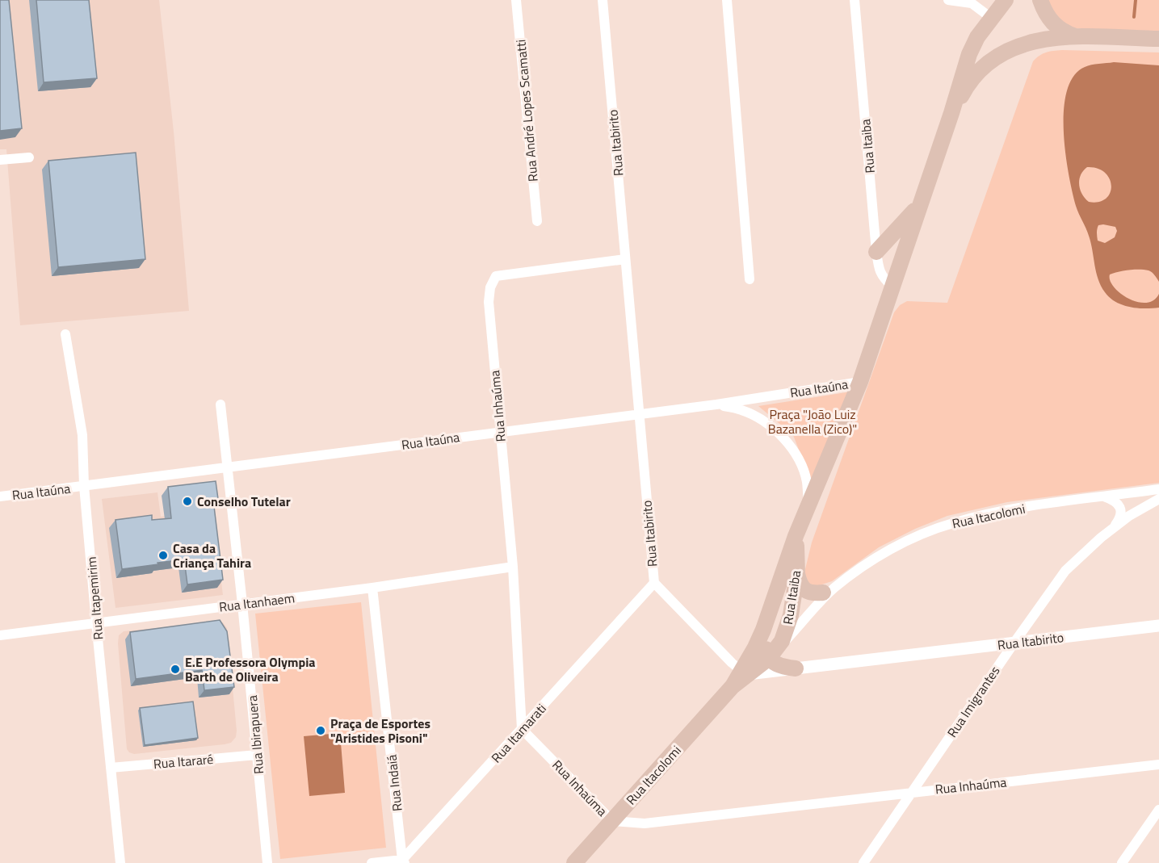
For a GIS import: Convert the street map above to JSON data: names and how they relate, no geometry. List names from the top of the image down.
{
  "streets": {
    "main road": ["Rua Itaiba", "Rua Itacolomi"],
    "street": [
      "Rua André Lopes Scamatti",
      "Rua Itabirito",
      "Rua Itaúna",
      "Rua Inhaúma",
      "Rua Itapemirim",
      "Rua Itanhaem",
      "Rua Imigrantes",
      "Rua Itamarati",
      "Rua Ibirapuera",
      "Rua Itararé",
      "Rua Indaiá"
    ]
  },
  "crossings": [
    ["Rua Itabirito", "Rua Itaiba"],
    ["Rua Itabirito", "Rua Itaúna"],
    ["Rua Itabirito", "Rua Inhaúma"],
    ["Rua Itabirito", "Rua Itacolomi"],
    ["Rua Itabirito", "Rua Imigrantes"],
    ["Rua Itabirito", "Rua Itamarati"],
    ["Rua Itaiba", "Rua Itaúna"],
    ["Rua Itaiba", "Rua Itacolomi"],
    ["Rua Itaúna", "Rua Inhaúma"],
    ["Rua Itaúna", "Rua Itapemirim"],
    ["Rua Itaúna", "Rua Ibirapuera"],
    ["Rua Inhaúma", "Rua Itacolomi"],
    ["Rua Inhaúma", "Rua Itanhaem"],
    ["Rua Inhaúma", "Rua Imigrantes"],
    ["Rua Inhaúma", "Rua Itamarati"],
    ["Rua Itapemirim", "Rua Itanhaem"],
    ["Rua Itapemirim", "Rua Itararé"],
    ["Rua Itanhaem", "Rua Ibirapuera"],
    ["Rua Itanhaem", "Rua Indaiá"],
    ["Rua Itamarati", "Rua Indaiá"],
    ["Rua Ibirapuera", "Rua Itararé"]
  ],
  "parks": ["Praça \"João Luiz Bazanella (Zico)\""],
  "places": [
    "Conselho Tutelar",
    "Casa da Criança Tahira",
    "E.E Professora Olympia Barth de Oliveira",
    "Praça de Esportes \"Aristides Pisoni\""
  ]
}
